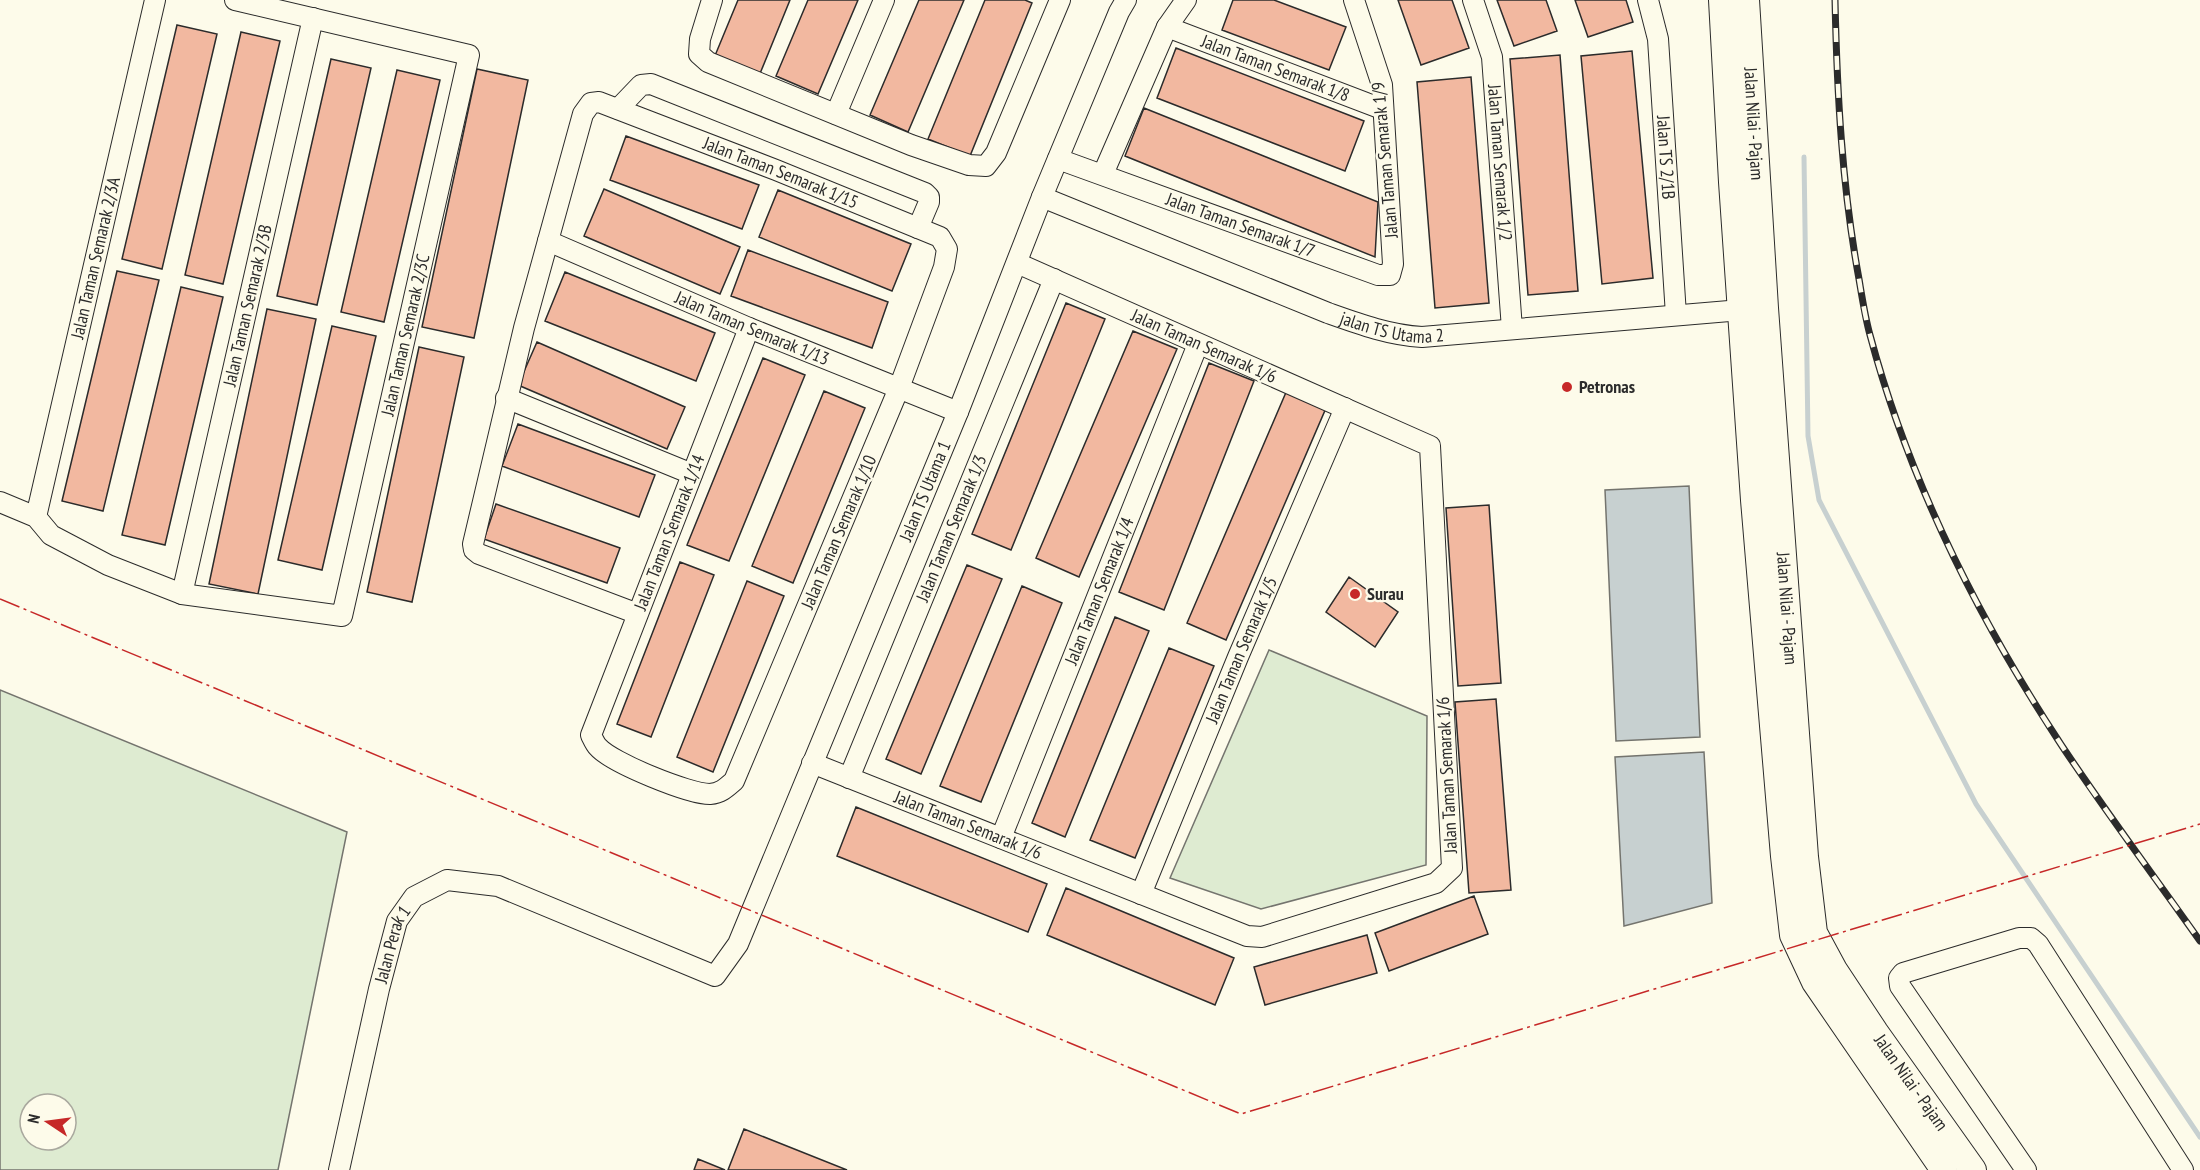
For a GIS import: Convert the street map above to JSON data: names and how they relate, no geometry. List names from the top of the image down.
{
  "streets": {
    "main road": ["Jalan Nilai - Pajam"],
    "street": [
      "Jalan Taman Semarak 1/8",
      "Jalan TS 2/1B",
      "Jalan Taman Semarak 1/9",
      "Jalan Taman Semarak 1/2",
      "Jalan Taman Semarak 1/15",
      "Jalan Taman Semarak 1/7",
      "Jalan Taman Semarak 2/3A",
      "Jalan Taman Semarak 2/3B",
      "jalan TS Utama 2",
      "Jalan Taman Semarak 1/13",
      "Jalan Taman Semarak 2/3C",
      "Jalan Taman Semarak 1/6",
      "Jalan TS Utama 1",
      "Jalan Taman Semarak 1/3",
      "Jalan Taman Semarak 1/14",
      "Jalan Taman Semarak 1/10",
      "Jalan Taman Semarak 1/4",
      "Jalan Taman Semarak 1/5",
      "Jalan Perak 1"
    ]
  },
  "crossings": [
    ["Jalan Taman Semarak 1/8", "Jalan Taman Semarak 1/9"],
    ["Jalan Nilai - Pajam", "jalan TS Utama 2"],
    ["Jalan TS 2/1B", "jalan TS Utama 2"],
    ["Jalan Taman Semarak 1/9", "Jalan Taman Semarak 1/7"],
    ["Jalan Taman Semarak 1/2", "jalan TS Utama 2"],
    ["Jalan Taman Semarak 1/15", "Jalan Taman Semarak 1/13"],
    ["Jalan Taman Semarak 1/15", "Jalan Taman Semarak 1/10"],
    ["Jalan Taman Semarak 1/7", "Jalan TS Utama 1"],
    ["Jalan Taman Semarak 2/3B", "Jalan Taman Semarak 2/3C"],
    ["jalan TS Utama 2", "Jalan TS Utama 1"],
    ["Jalan Taman Semarak 1/13", "Jalan TS Utama 1"],
    ["Jalan Taman Semarak 1/13", "Jalan Taman Semarak 1/14"],
    ["Jalan Taman Semarak 1/13", "Jalan Taman Semarak 1/10"],
    ["Jalan Taman Semarak 1/6", "Jalan TS Utama 1"],
    ["Jalan Taman Semarak 1/6", "Jalan Taman Semarak 1/3"],
    ["Jalan Taman Semarak 1/6", "Jalan Taman Semarak 1/4"],
    ["Jalan Taman Semarak 1/6", "Jalan Taman Semarak 1/5"],
    ["Jalan TS Utama 1", "Jalan Perak 1"],
    ["Jalan Taman Semarak 1/14", "Jalan Taman Semarak 1/10"]
  ],
  "places": ["Petronas", "Surau"],
  "north": "left"
}
